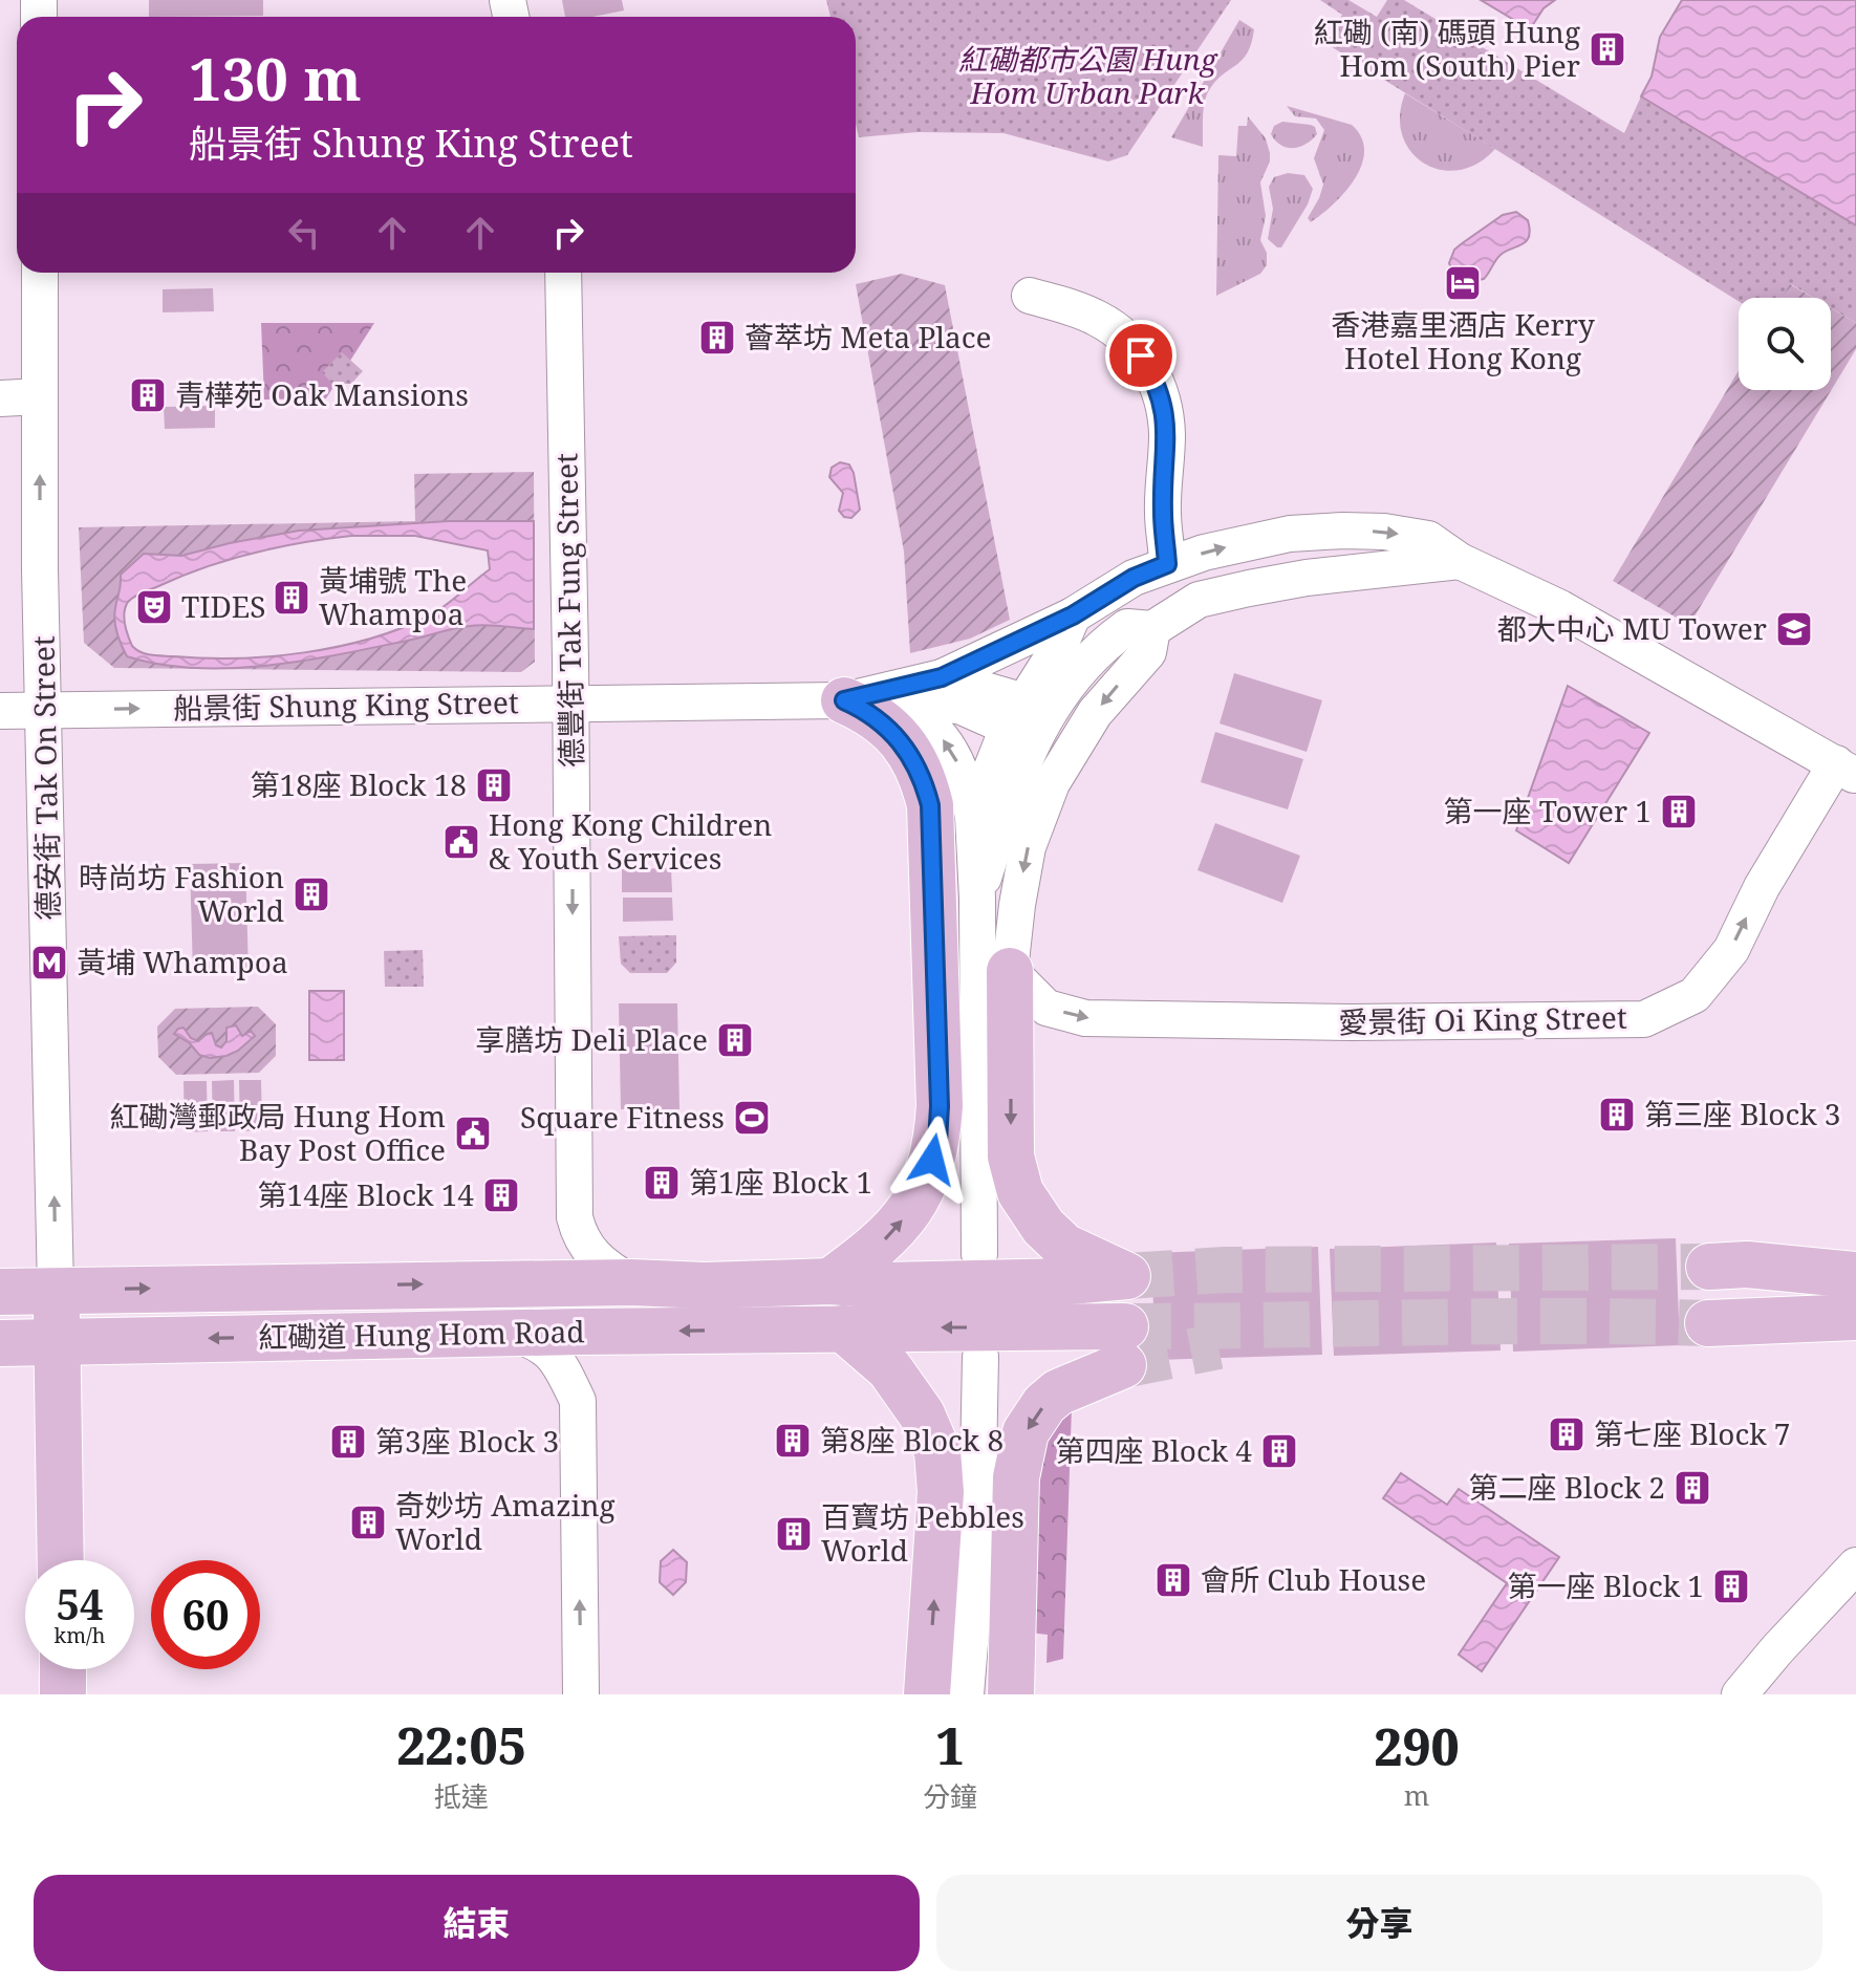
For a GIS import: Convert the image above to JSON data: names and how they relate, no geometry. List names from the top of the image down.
{
  "streets": {
    "main road": ["紅磡道 Hung Hom Road"],
    "street": [
      "德豐街 Tak Fung Street",
      "船景街 Shung King Street",
      "德安街 Tak On Street",
      "愛景街 Oi King Street"
    ]
  },
  "crossings": [
    ["德豐街 Tak Fung Street", "船景街 Shung King Street"],
    ["德豐街 Tak Fung Street", "紅磡道 Hung Hom Road"],
    ["船景街 Shung King Street", "德安街 Tak On Street"],
    ["船景街 Shung King Street", "愛景街 Oi King Street"],
    ["德安街 Tak On Street", "紅磡道 Hung Hom Road"],
    ["愛景街 Oi King Street", "紅磡道 Hung Hom Road"]
  ],
  "one_way": ["德豐街 Tak Fung Street", "德安街 Tak On Street", "愛景街 Oi King Street"],
  "parks": ["紅磡都市公園 Hung Hom Urban Park"],
  "places": {
    "building": [
      "紅磡 (南) 碼頭 Hung Hom (South) Pier",
      "薈萃坊 Meta Place",
      "青樺苑 Oak Mansions",
      "黃埔號 The Whampoa",
      "第18座 Block 18",
      "第一座 Tower 1",
      "時尚坊 Fashion World",
      "享膳坊 Deli Place",
      "第三座 Block 3",
      "第1座 Block 1",
      "第14座 Block 14",
      "第七座 Block 7",
      "第8座 Block 8",
      "第3座 Block 3",
      "第四座 Block 4",
      "第二座 Block 2",
      "奇妙坊 Amazing World",
      "百寶坊 Pebbles World",
      "會所 Club House",
      "第一座 Block 1"
    ],
    "hotel": ["香港嘉里酒店 Kerry Hotel Hong Kong"],
    "theatre": ["TIDES"],
    "school or university": ["都大中心 MU Tower"],
    "public building": ["Hong Kong Children & Youth Services", "紅磡灣郵政局 Hung Hom Bay Post Office"],
    "metro station": ["黃埔 Whampoa"],
    "sports": ["Square Fitness"]
  },
  "page": {
    "turn": ["130 m", "船景街 Shung King Street"],
    "speed": "54 km/h",
    "limit": "60",
    "eta": [
      "22:05",
      "抵達",
      "1",
      "分鐘",
      "290",
      "m"
    ],
    "buttons": ["結束", "分享"]
  }
}
